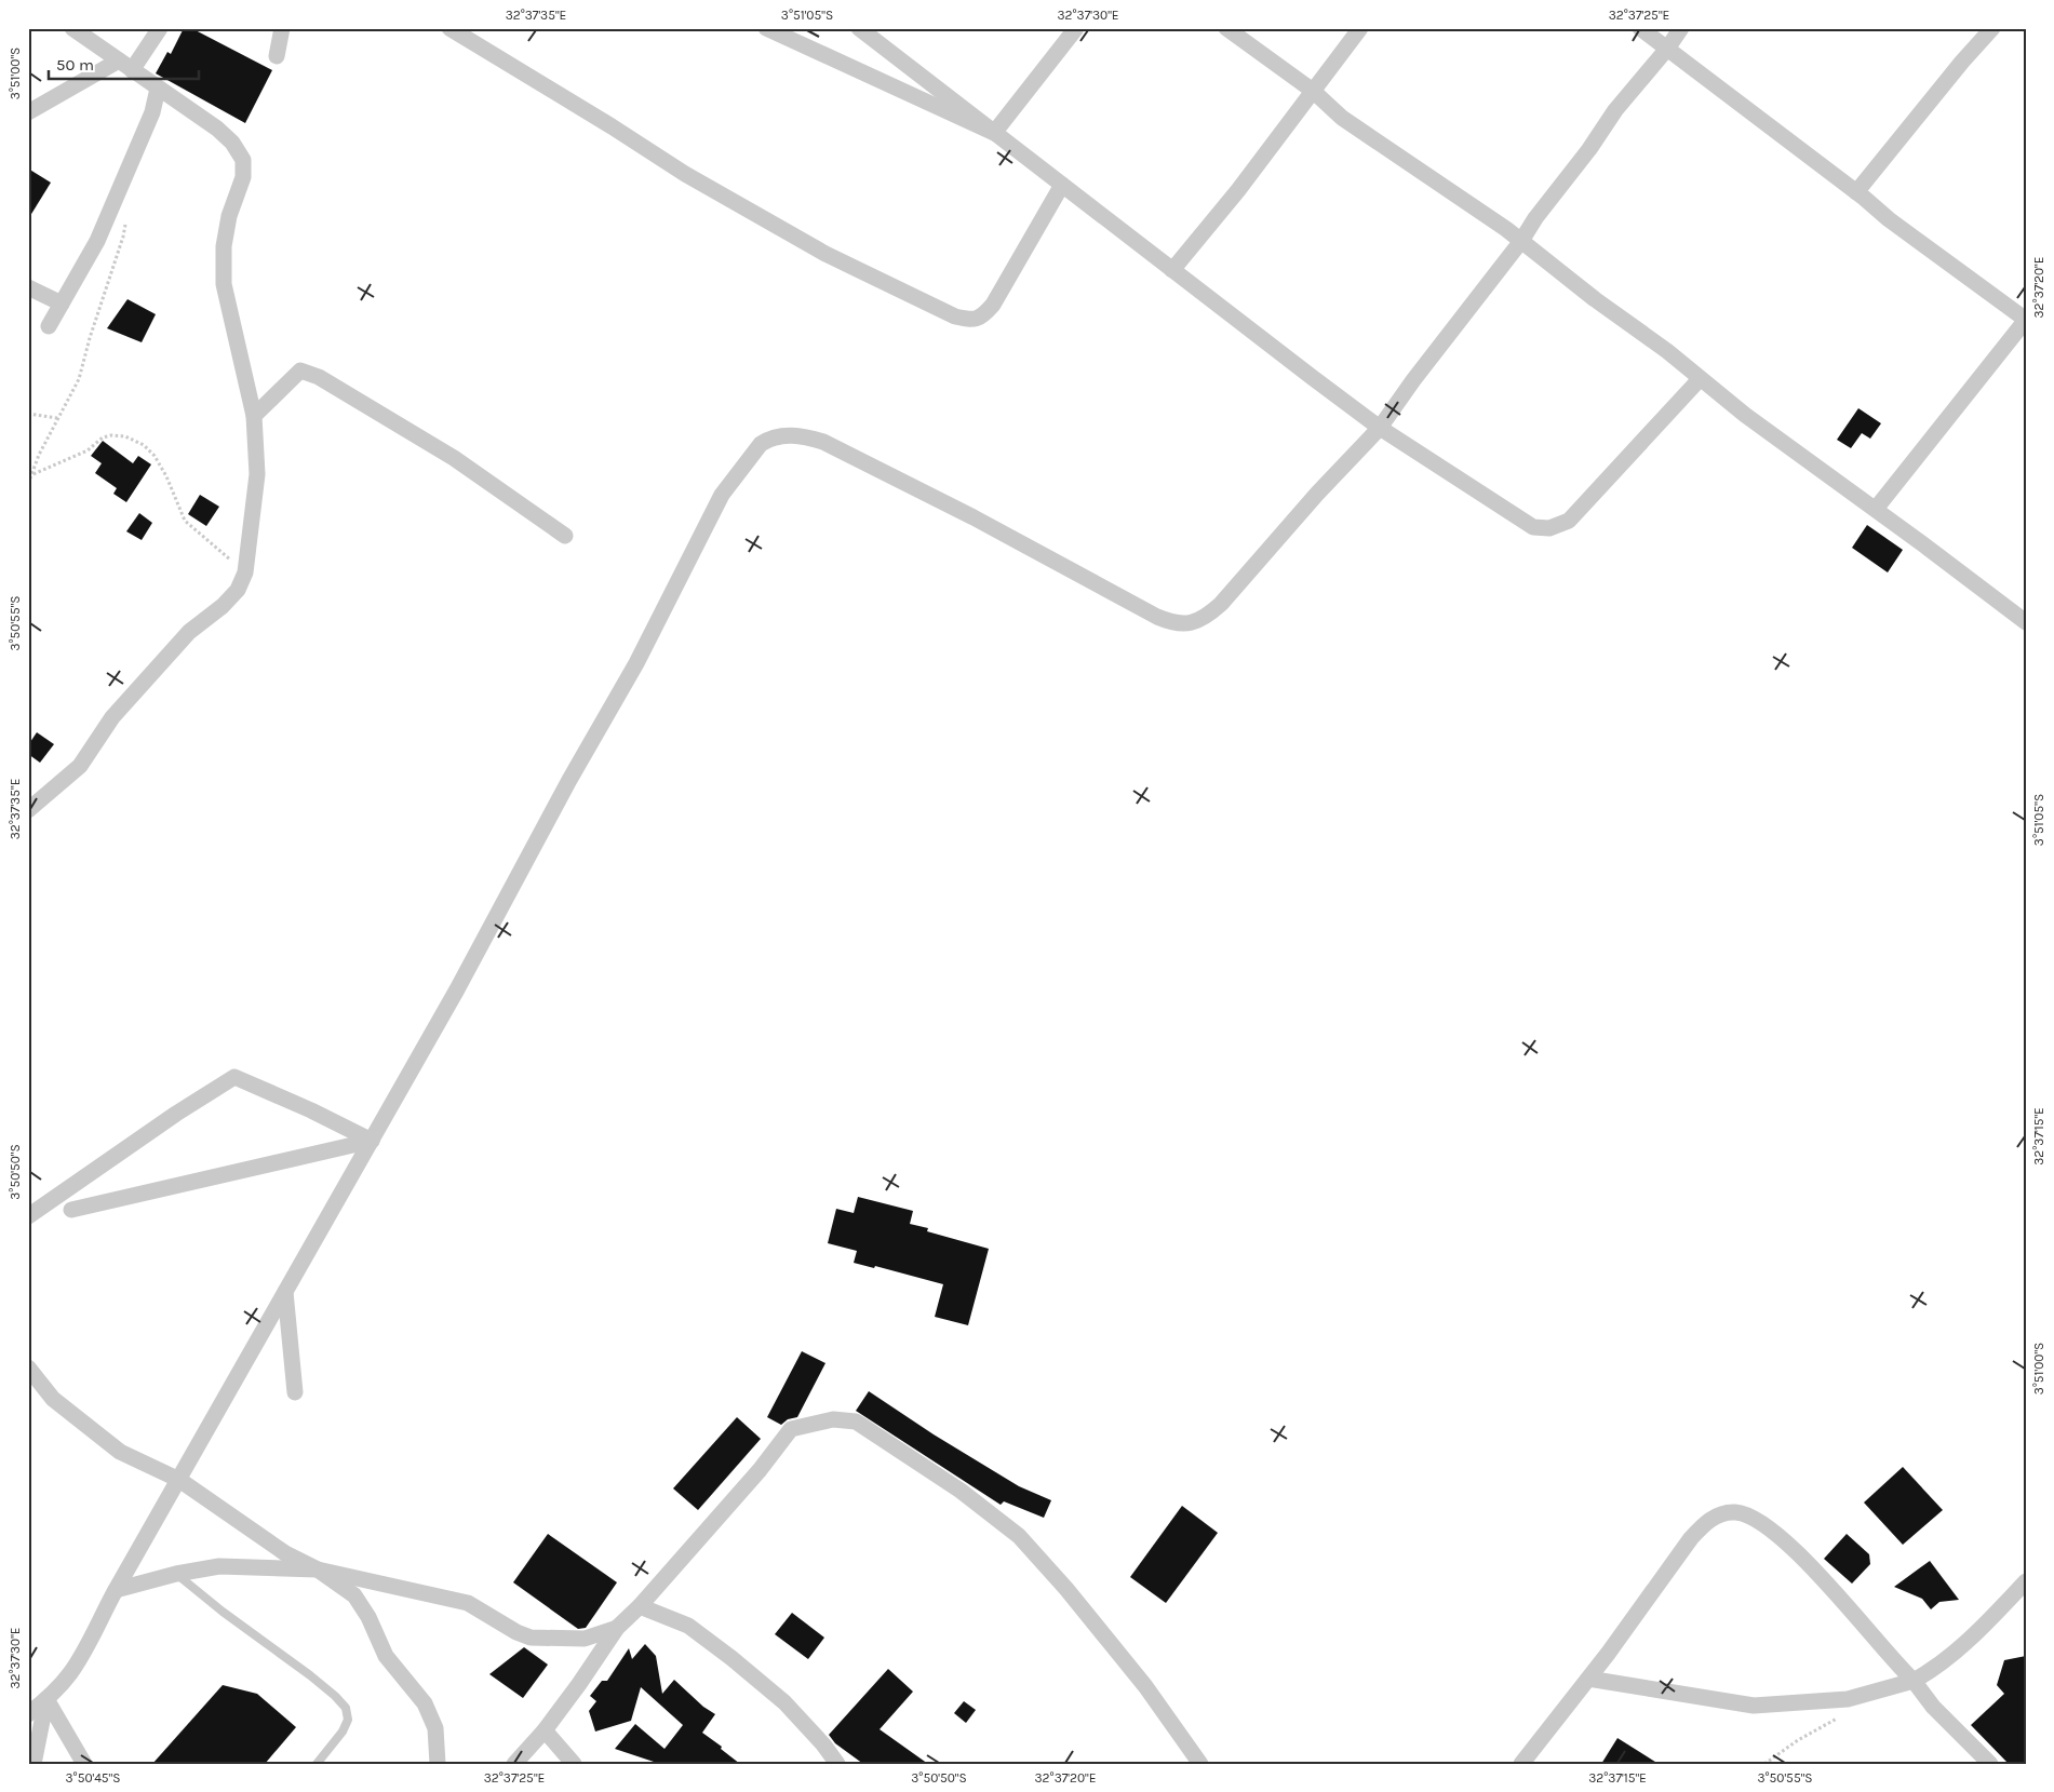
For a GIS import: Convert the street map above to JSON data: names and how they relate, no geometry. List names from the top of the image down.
{
  "scale_bar": "50 m",
  "coordinates": [
    "32°37'35\"E",
    "3°51'05\"S",
    "32°37'30\"E",
    "32°37'25\"E",
    "3°51'00\"S",
    "32°37'20\"E",
    "3°50'55\"S",
    "32°37'15\"E",
    "3°50'50\"S",
    "3°50'45\"S"
  ]
}
